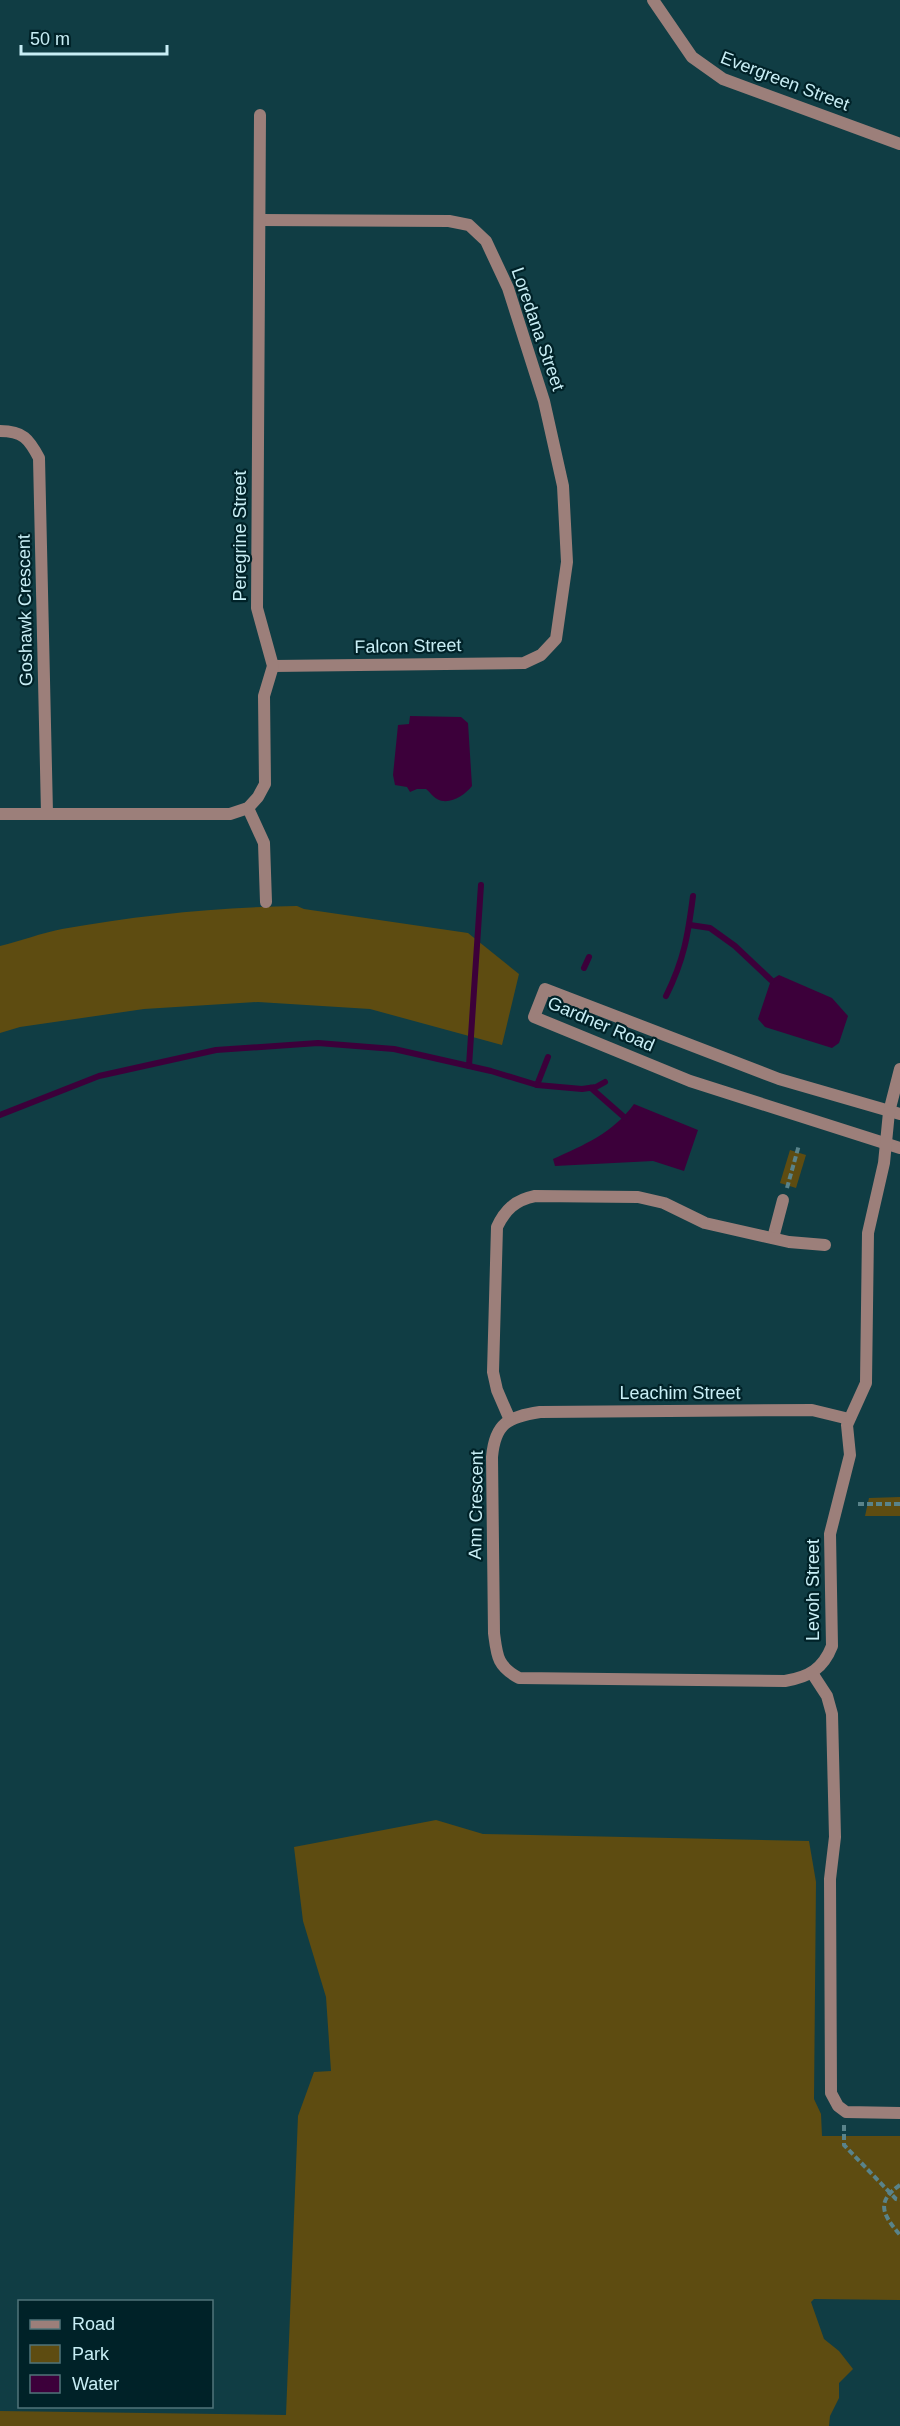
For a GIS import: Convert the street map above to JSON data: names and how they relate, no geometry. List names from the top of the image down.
{
  "streets": {
    "street": [
      "Evergreen Street",
      "Loredana Street",
      "Peregrine Street",
      "Goshawk Crescent",
      "Falcon Street",
      "Gardner Road",
      "Leachim Street",
      "Ann Crescent",
      "Levoh Street"
    ]
  },
  "crossings": [
    ["Loredana Street", "Peregrine Street"],
    ["Loredana Street", "Falcon Street"],
    ["Peregrine Street", "Falcon Street"],
    ["Gardner Road", "Levoh Street"],
    ["Leachim Street", "Ann Crescent"],
    ["Leachim Street", "Levoh Street"],
    ["Ann Crescent", "Levoh Street"]
  ],
  "legend": ["Road", "Park", "Water"],
  "scale_bar": "50 m"
}
